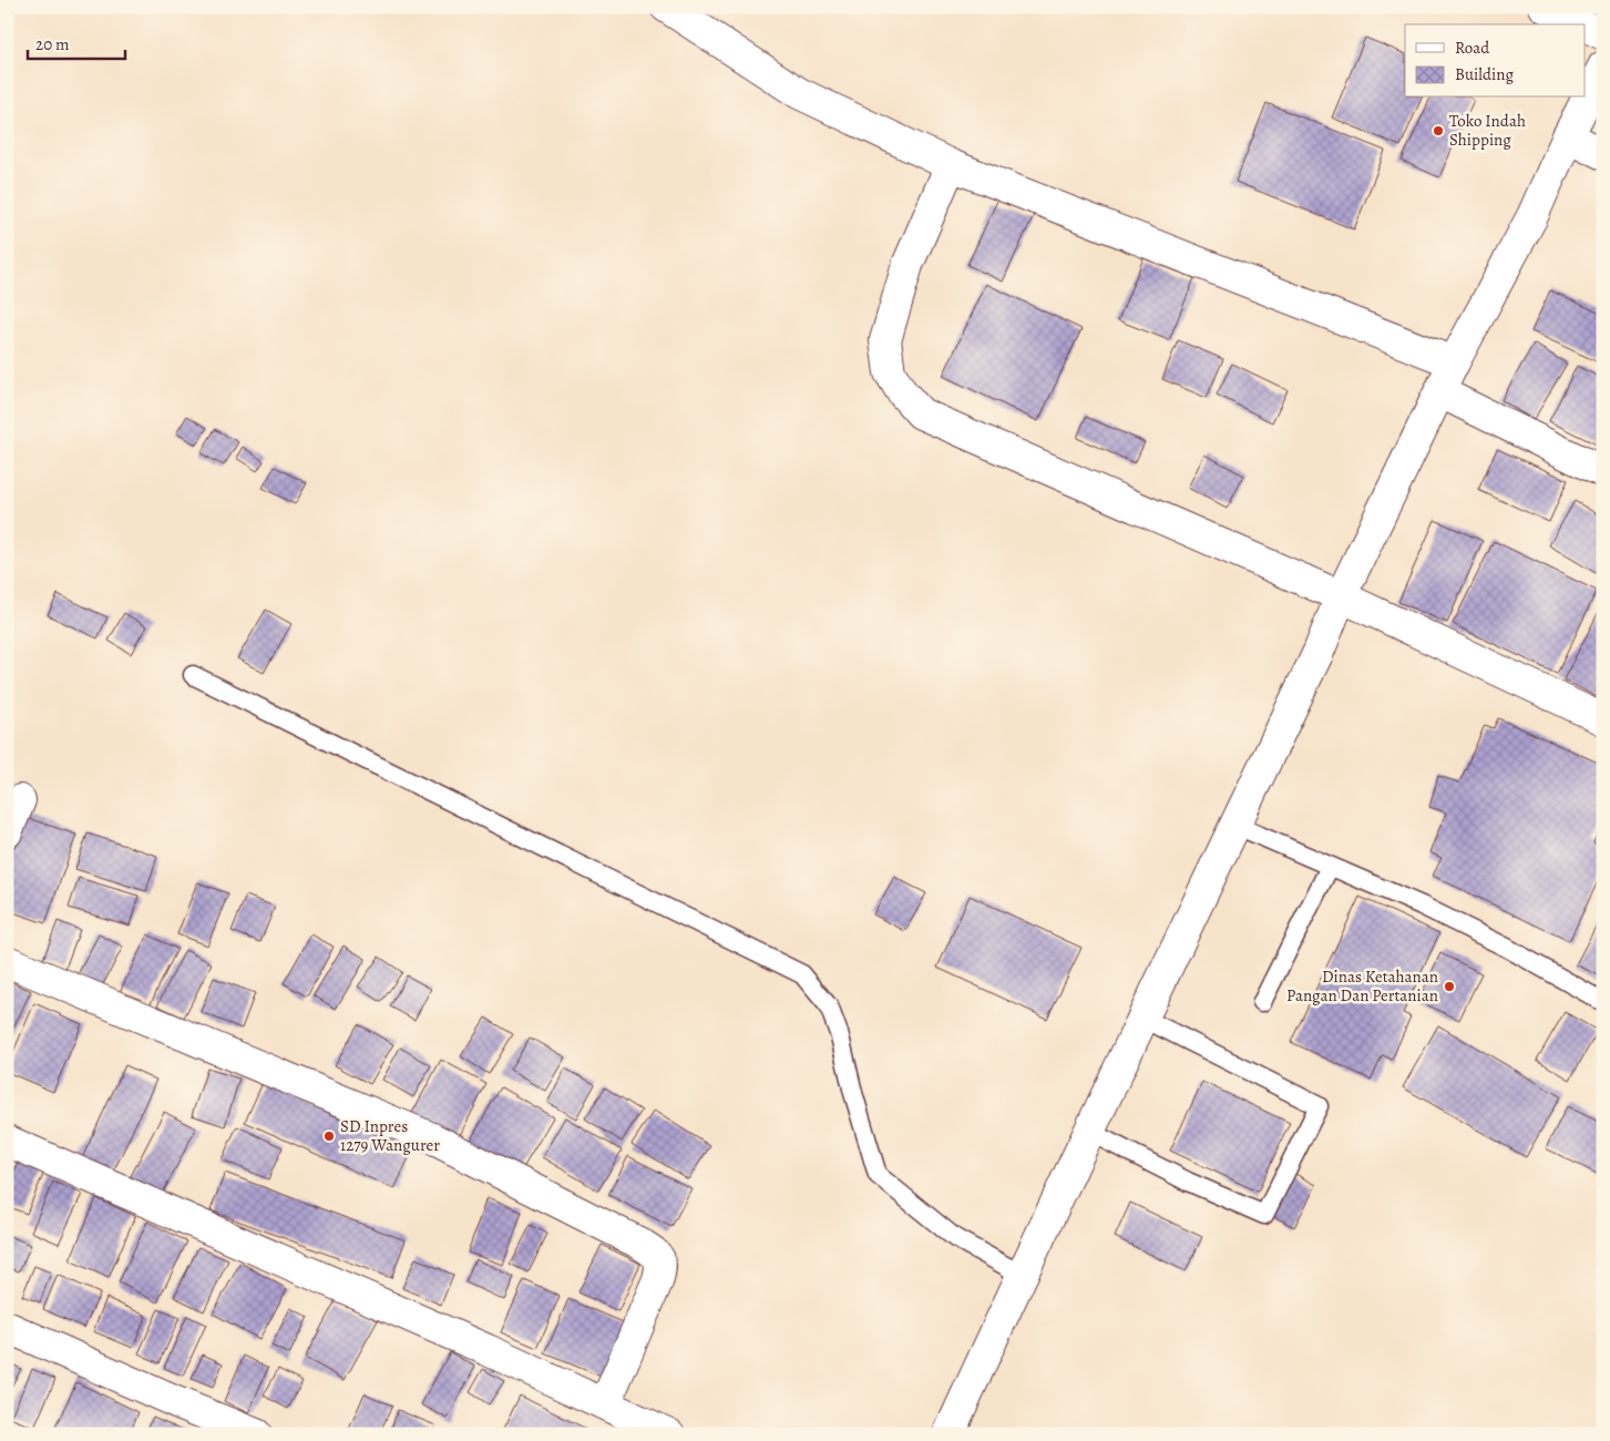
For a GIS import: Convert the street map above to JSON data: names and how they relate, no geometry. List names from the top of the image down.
{
  "places": ["Toko Indah Shipping", "Dinas Ketahanan Pangan Dan Pertanian", "SD Inpres 1279 Wangurer"],
  "legend": ["Road", "Building"],
  "scale_bar": "20 m"
}
